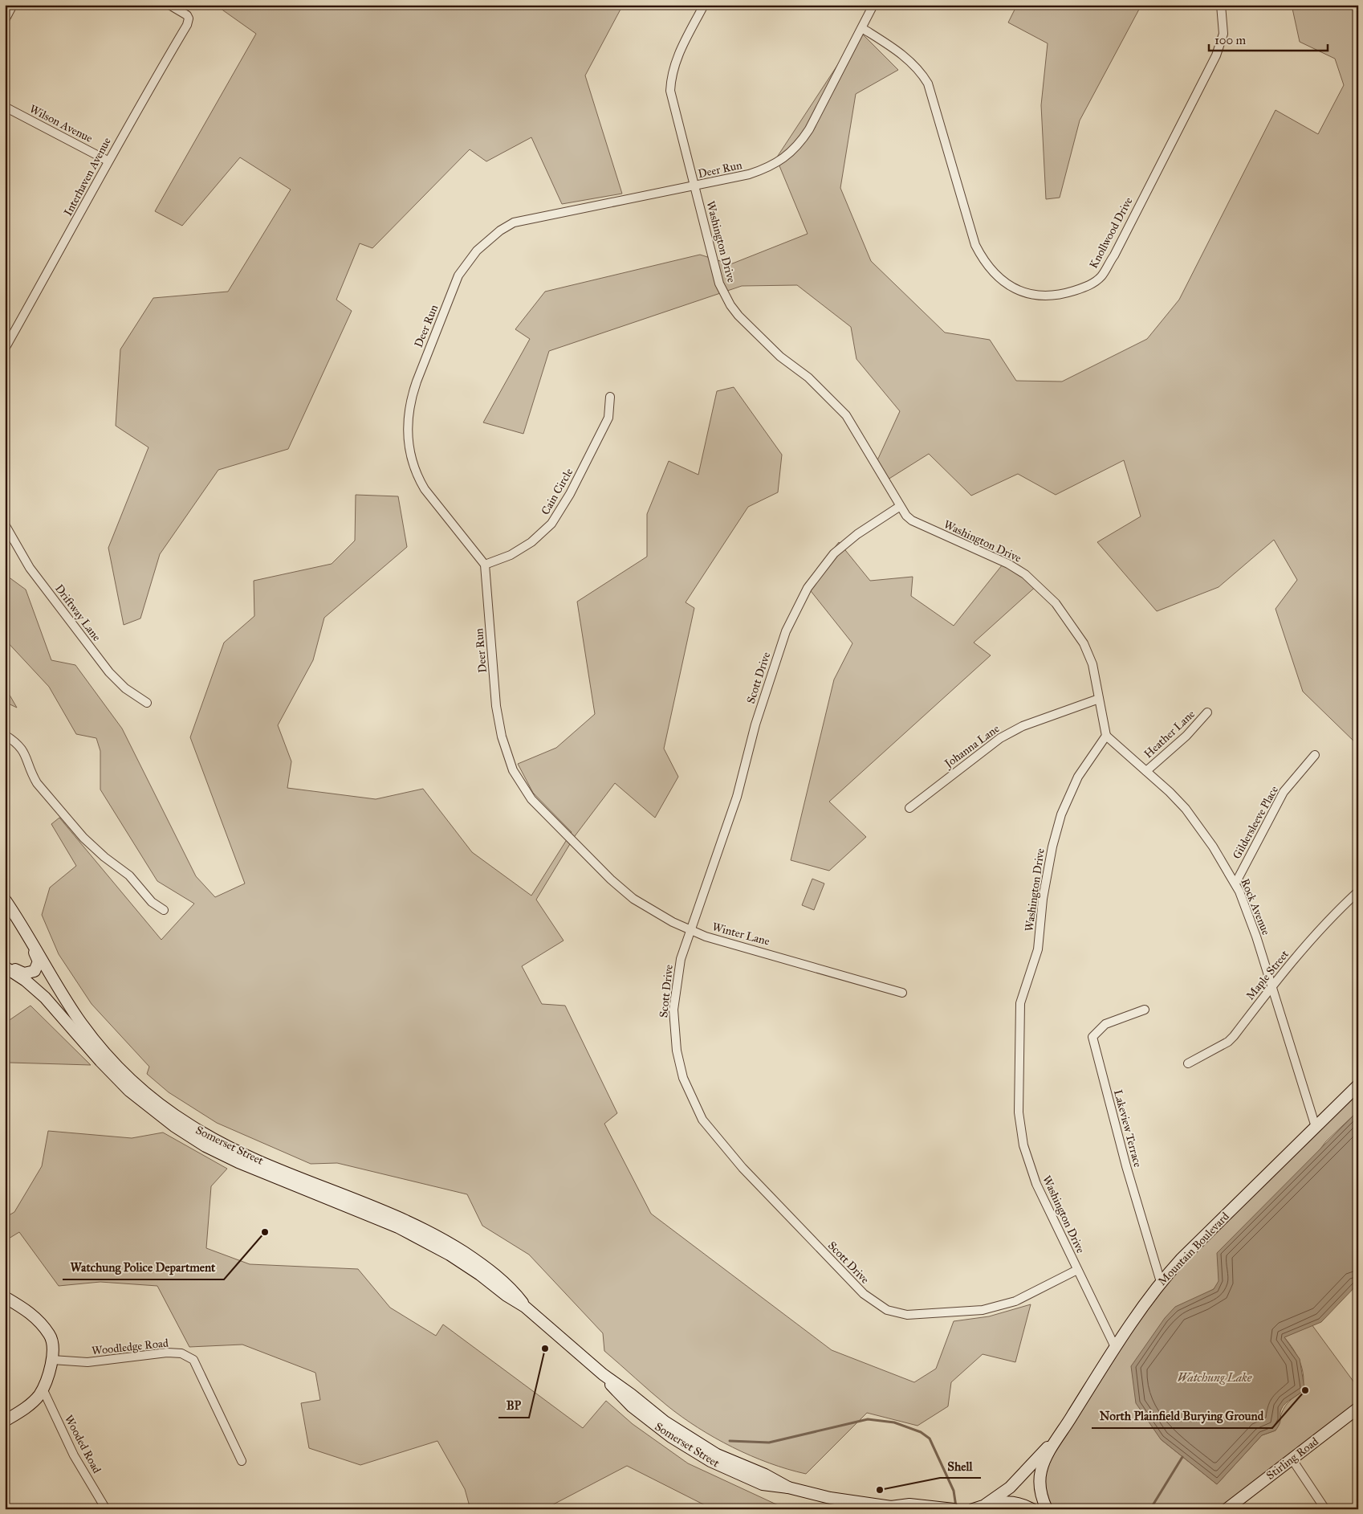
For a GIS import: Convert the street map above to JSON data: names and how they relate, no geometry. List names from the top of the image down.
{
  "streets": {
    "main road": ["Somerset Street", "Mountain Boulevard", "Stirling Road"],
    "street": [
      "Wilson Avenue",
      "Deer Run",
      "Interhaven Avenue",
      "Knollwood Drive",
      "Washington Drive",
      "Cain Circle",
      "Driftway Lane",
      "Scott Drive",
      "Heather Lane",
      "Johanna Lane",
      "Gildersleeve Place",
      "Rock Avenue",
      "Winter Lane",
      "Maple Street",
      "Lakeview Terrace",
      "Woodledge Road",
      "Wooded Road"
    ]
  },
  "crossings": [
    ["Wilson Avenue", "Interhaven Avenue"],
    ["Deer Run", "Knollwood Drive"],
    ["Deer Run", "Washington Drive"],
    ["Deer Run", "Cain Circle"],
    ["Deer Run", "Winter Lane"],
    ["Washington Drive", "Scott Drive"],
    ["Washington Drive", "Johanna Lane"],
    ["Washington Drive", "Rock Avenue"],
    ["Washington Drive", "Mountain Boulevard"],
    ["Scott Drive", "Winter Lane"],
    ["Heather Lane", "Rock Avenue"],
    ["Gildersleeve Place", "Rock Avenue"],
    ["Rock Avenue", "Maple Street"],
    ["Rock Avenue", "Mountain Boulevard"],
    ["Lakeview Terrace", "Mountain Boulevard"]
  ],
  "water": ["Watchung Lake"],
  "places": [
    "Watchung Police Department",
    "BP",
    "North Plainfield Burying Ground",
    "Shell"
  ],
  "scale_bar": "100 m"
}
